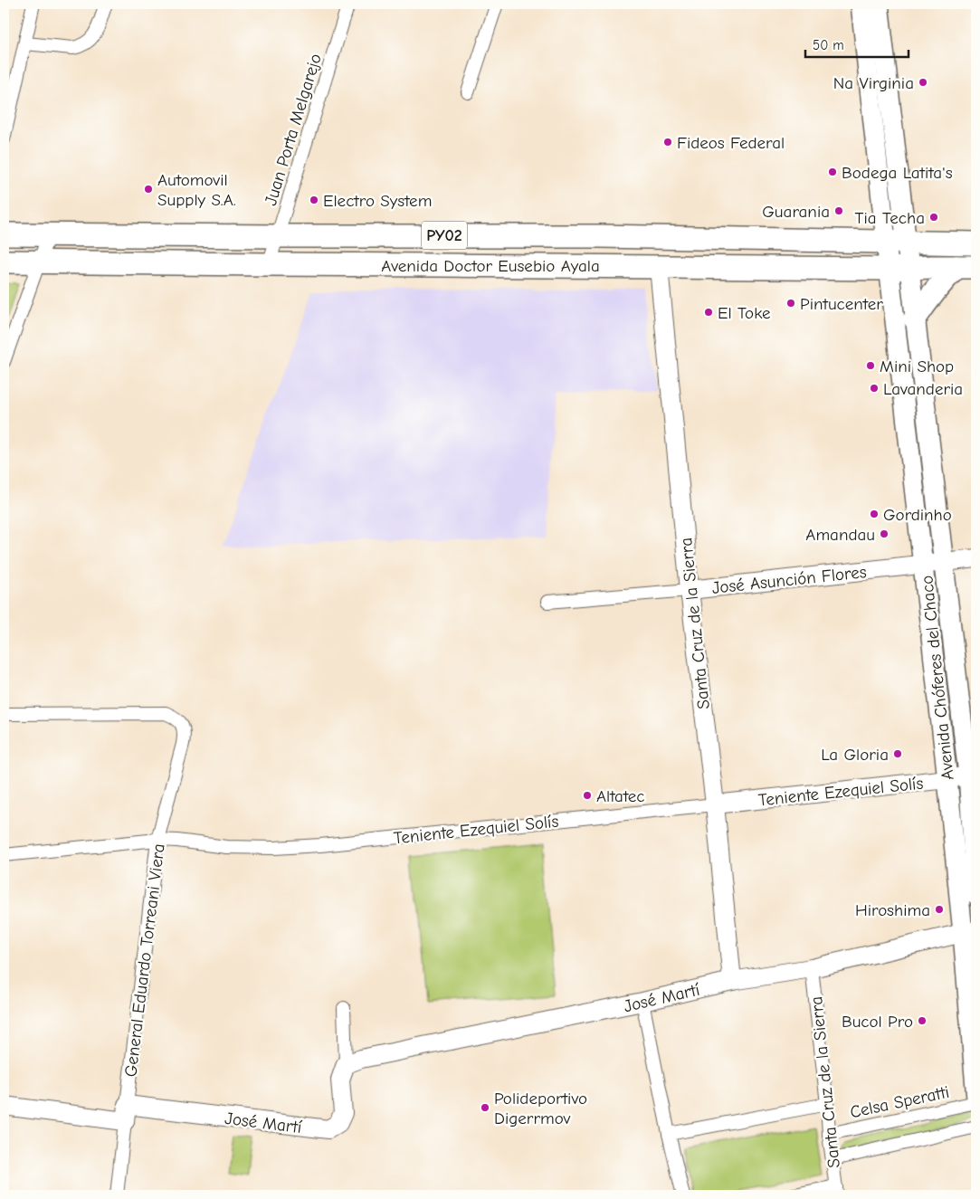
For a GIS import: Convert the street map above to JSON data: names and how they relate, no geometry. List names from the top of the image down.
{
  "streets": {
    "highway": ["PY02", "Avenida Doctor Eusebio Ayala"],
    "main road": ["Avenida Chóferes del Chaco"],
    "street": [
      "Juan Porta Melgarejo",
      "José Asunción Flores",
      "Santa Cruz de la Sierra",
      "Teniente Ezequiel Solís",
      "General Eduardo Torreani Viera",
      "José Martí",
      "Celsa Speratti"
    ]
  },
  "crossings": [
    ["Juan Porta Melgarejo", "Avenida Doctor Eusebio Ayala"],
    ["Avenida Doctor Eusebio Ayala", "Santa Cruz de la Sierra"],
    ["Avenida Doctor Eusebio Ayala", "Avenida Chóferes del Chaco"],
    ["José Asunción Flores", "Santa Cruz de la Sierra"],
    ["José Asunción Flores", "Avenida Chóferes del Chaco"],
    ["Santa Cruz de la Sierra", "Teniente Ezequiel Solís"],
    ["Santa Cruz de la Sierra", "José Martí"],
    ["Santa Cruz de la Sierra", "Celsa Speratti"],
    ["Avenida Chóferes del Chaco", "Teniente Ezequiel Solís"],
    ["Avenida Chóferes del Chaco", "José Martí"],
    ["Teniente Ezequiel Solís", "General Eduardo Torreani Viera"],
    ["General Eduardo Torreani Viera", "José Martí"]
  ],
  "places": [
    "Na Virginia",
    "Fideos Federal",
    "Bodega Latita's",
    "Automovil Supply S.A.",
    "Electro System",
    "Guarania",
    "Tia Techa",
    "Pintucenter",
    "El Toke",
    "Mini Shop",
    "Lavanderia",
    "Gordinho",
    "Amandau",
    "La Gloria",
    "Altatec",
    "Hiroshima",
    "Bucol Pro",
    "Polideportivo Digerrmov"
  ],
  "scale_bar": "50 m"
}
